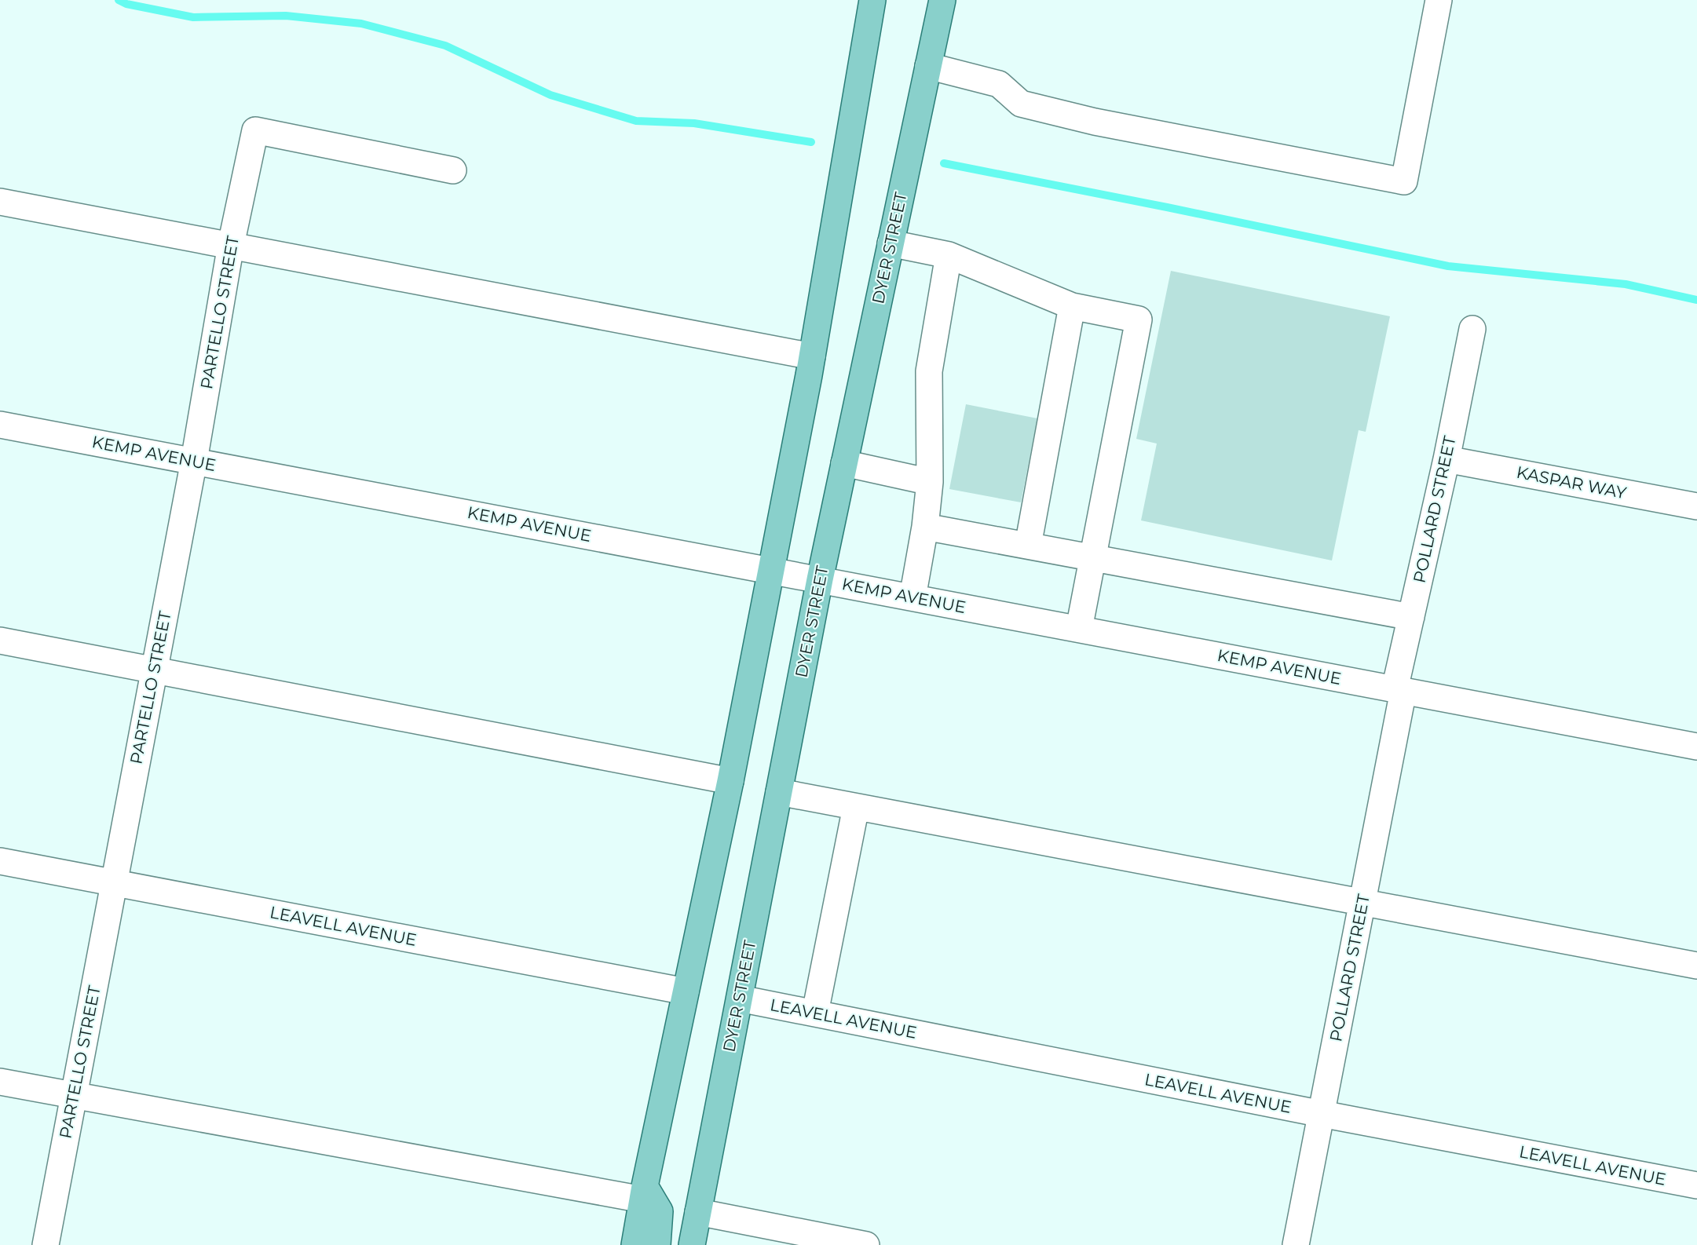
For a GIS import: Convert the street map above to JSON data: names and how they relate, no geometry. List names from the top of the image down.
{
  "streets": {
    "main road": ["DYER STREET"],
    "street": [
      "PARTELLO STREET",
      "KEMP AVENUE",
      "KASPAR WAY",
      "POLLARD STREET",
      "LEAVELL AVENUE"
    ]
  },
  "crossings": [
    ["DYER STREET", "KEMP AVENUE"],
    ["DYER STREET", "LEAVELL AVENUE"],
    ["PARTELLO STREET", "KEMP AVENUE"],
    ["PARTELLO STREET", "LEAVELL AVENUE"],
    ["KEMP AVENUE", "POLLARD STREET"],
    ["KASPAR WAY", "POLLARD STREET"],
    ["POLLARD STREET", "LEAVELL AVENUE"]
  ]
}
